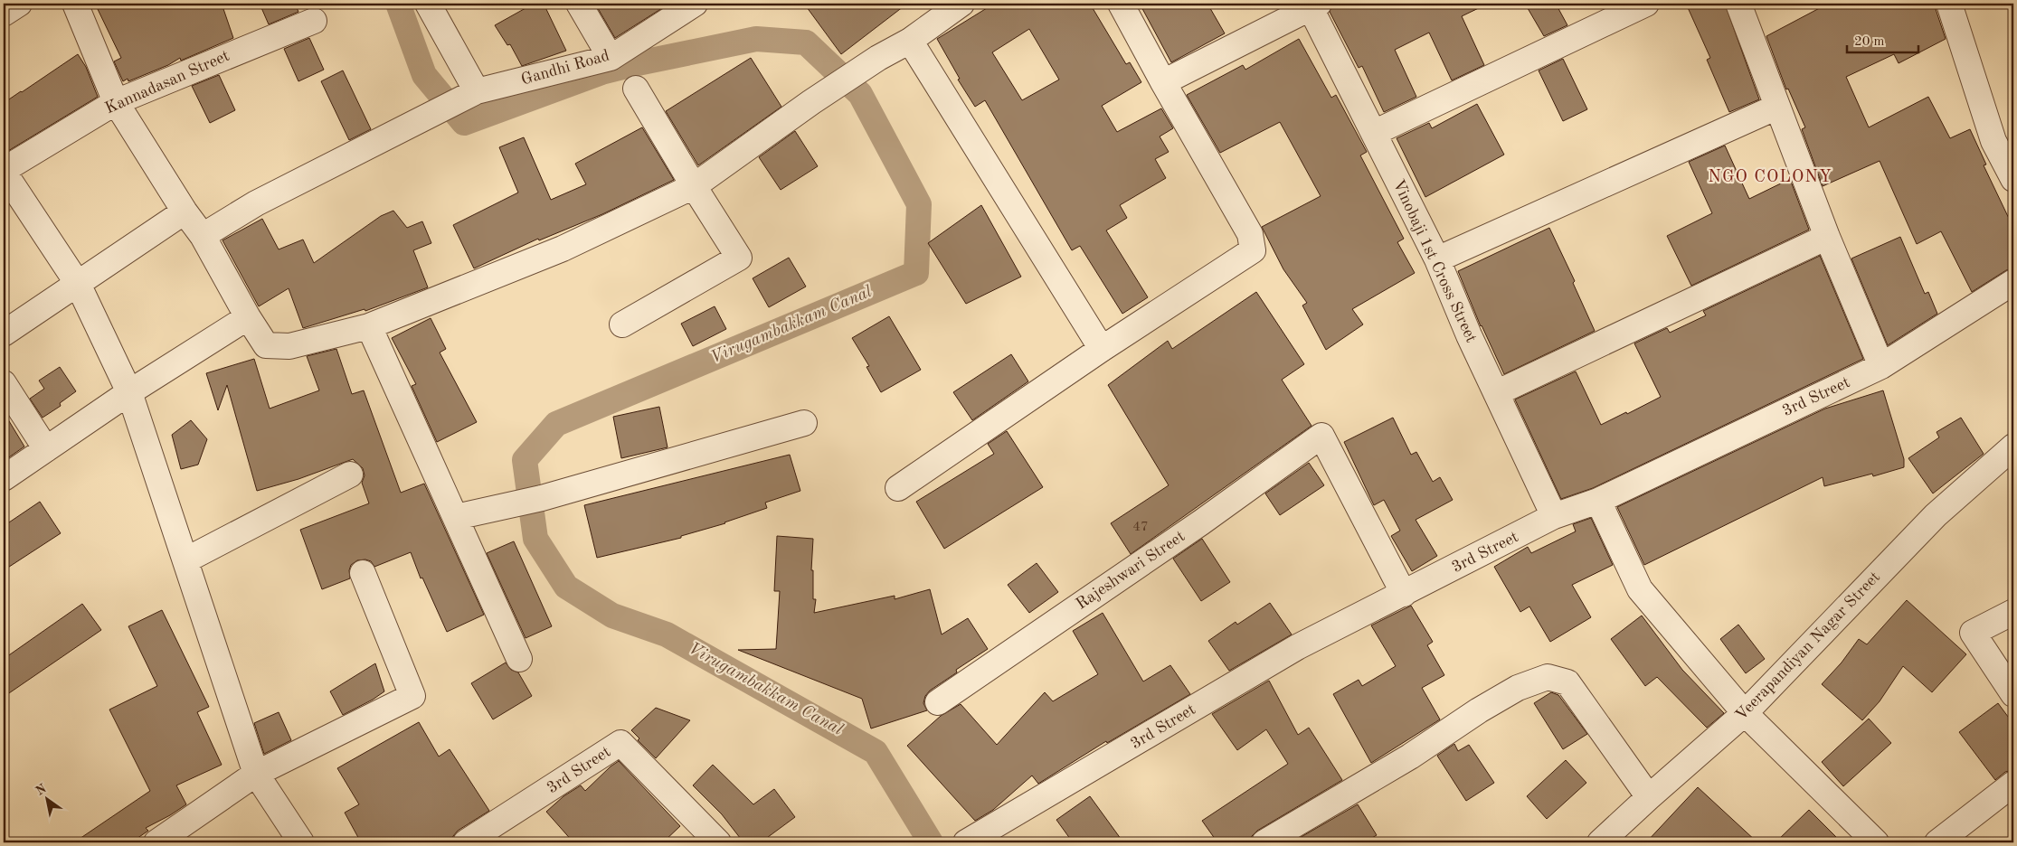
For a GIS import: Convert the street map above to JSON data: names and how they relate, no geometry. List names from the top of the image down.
{
  "streets": {
    "street": [
      "Gandhi Road",
      "Kannadasan Street",
      "Vinobaji 1st Cross Street",
      "3rd Street",
      "Rajeshwari Street",
      "Veerapandiyan Nagar Street"
    ]
  },
  "crossings": [
    ["Vinobaji 1st Cross Street", "3rd Street"],
    ["3rd Street", "Rajeshwari Street"]
  ],
  "districts": ["NGO COLONY"],
  "water": ["Virugambakkam Canal"],
  "house_numbers": ["47"],
  "scale_bar": "20 m",
  "north": "top left"
}
